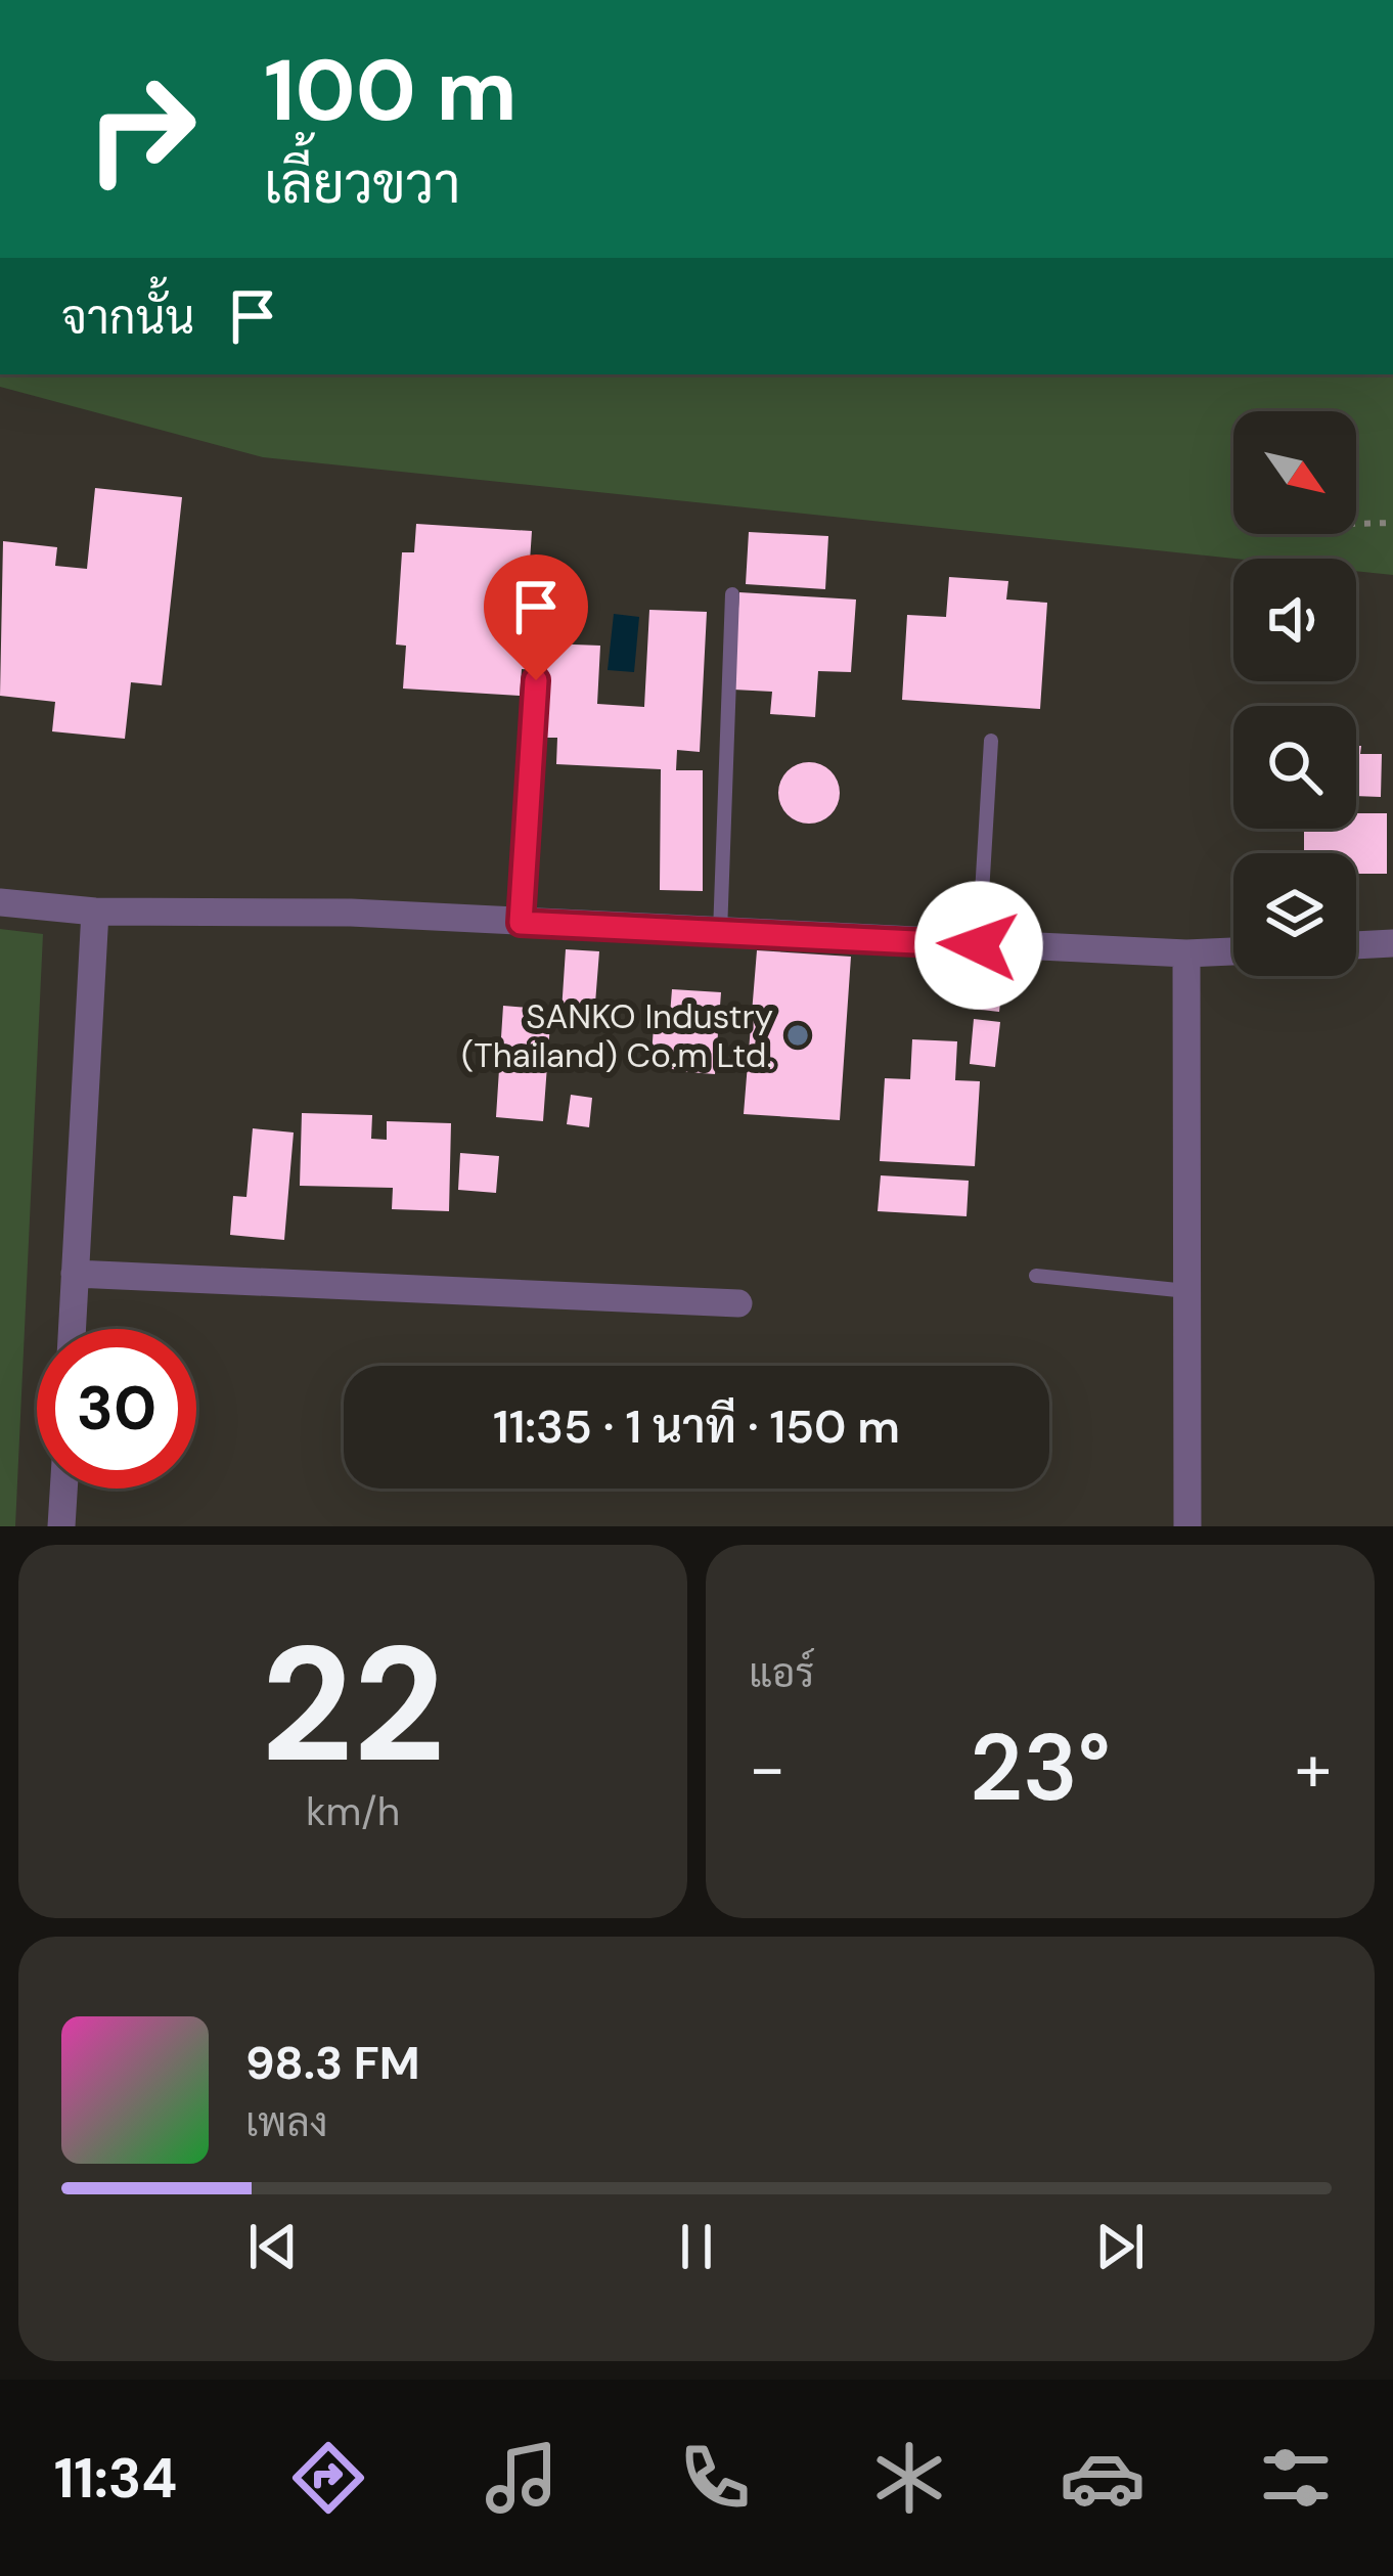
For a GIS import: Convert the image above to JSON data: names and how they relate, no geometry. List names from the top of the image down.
{
  "places": ["SANKO Industry (Thailand) Co.m Ltd."],
  "north": "bottom right",
  "page": {
    "turn": ["100 m", "เลี้ยวขวา"],
    "then": "จากนั้น",
    "limit": "30",
    "trip": "11:35 · 1 นาที · 150 m",
    "tile": [
      ["22", "km/h"],
      "แอร์"
    ],
    "heat": ["−", "23°", "+"],
    "song": ["98.3 FM", "เพลง"],
    "tabs": "11:34"
  }
}
